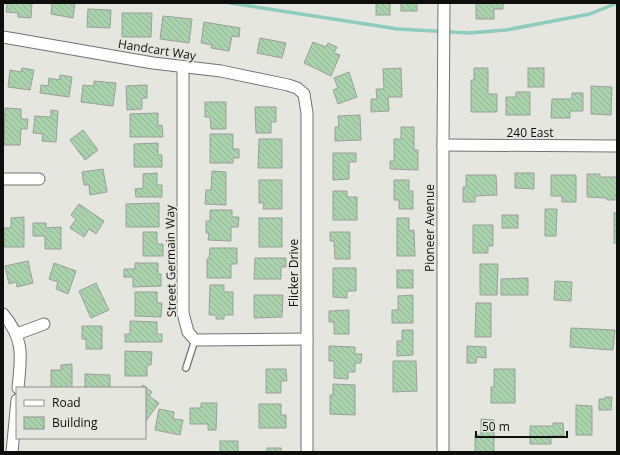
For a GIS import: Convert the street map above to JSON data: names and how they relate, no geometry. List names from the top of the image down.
{
  "streets": {
    "street": [
      "Handcart Way",
      "240 East",
      "Pioneer Avenue",
      "Street Germain Way",
      "Flicker Drive"
    ]
  },
  "crossings": [
    ["Handcart Way", "Street Germain Way"],
    ["Handcart Way", "Flicker Drive"],
    ["240 East", "Pioneer Avenue"]
  ],
  "legend": ["Road", "Building"],
  "scale_bar": "50 m"
}
